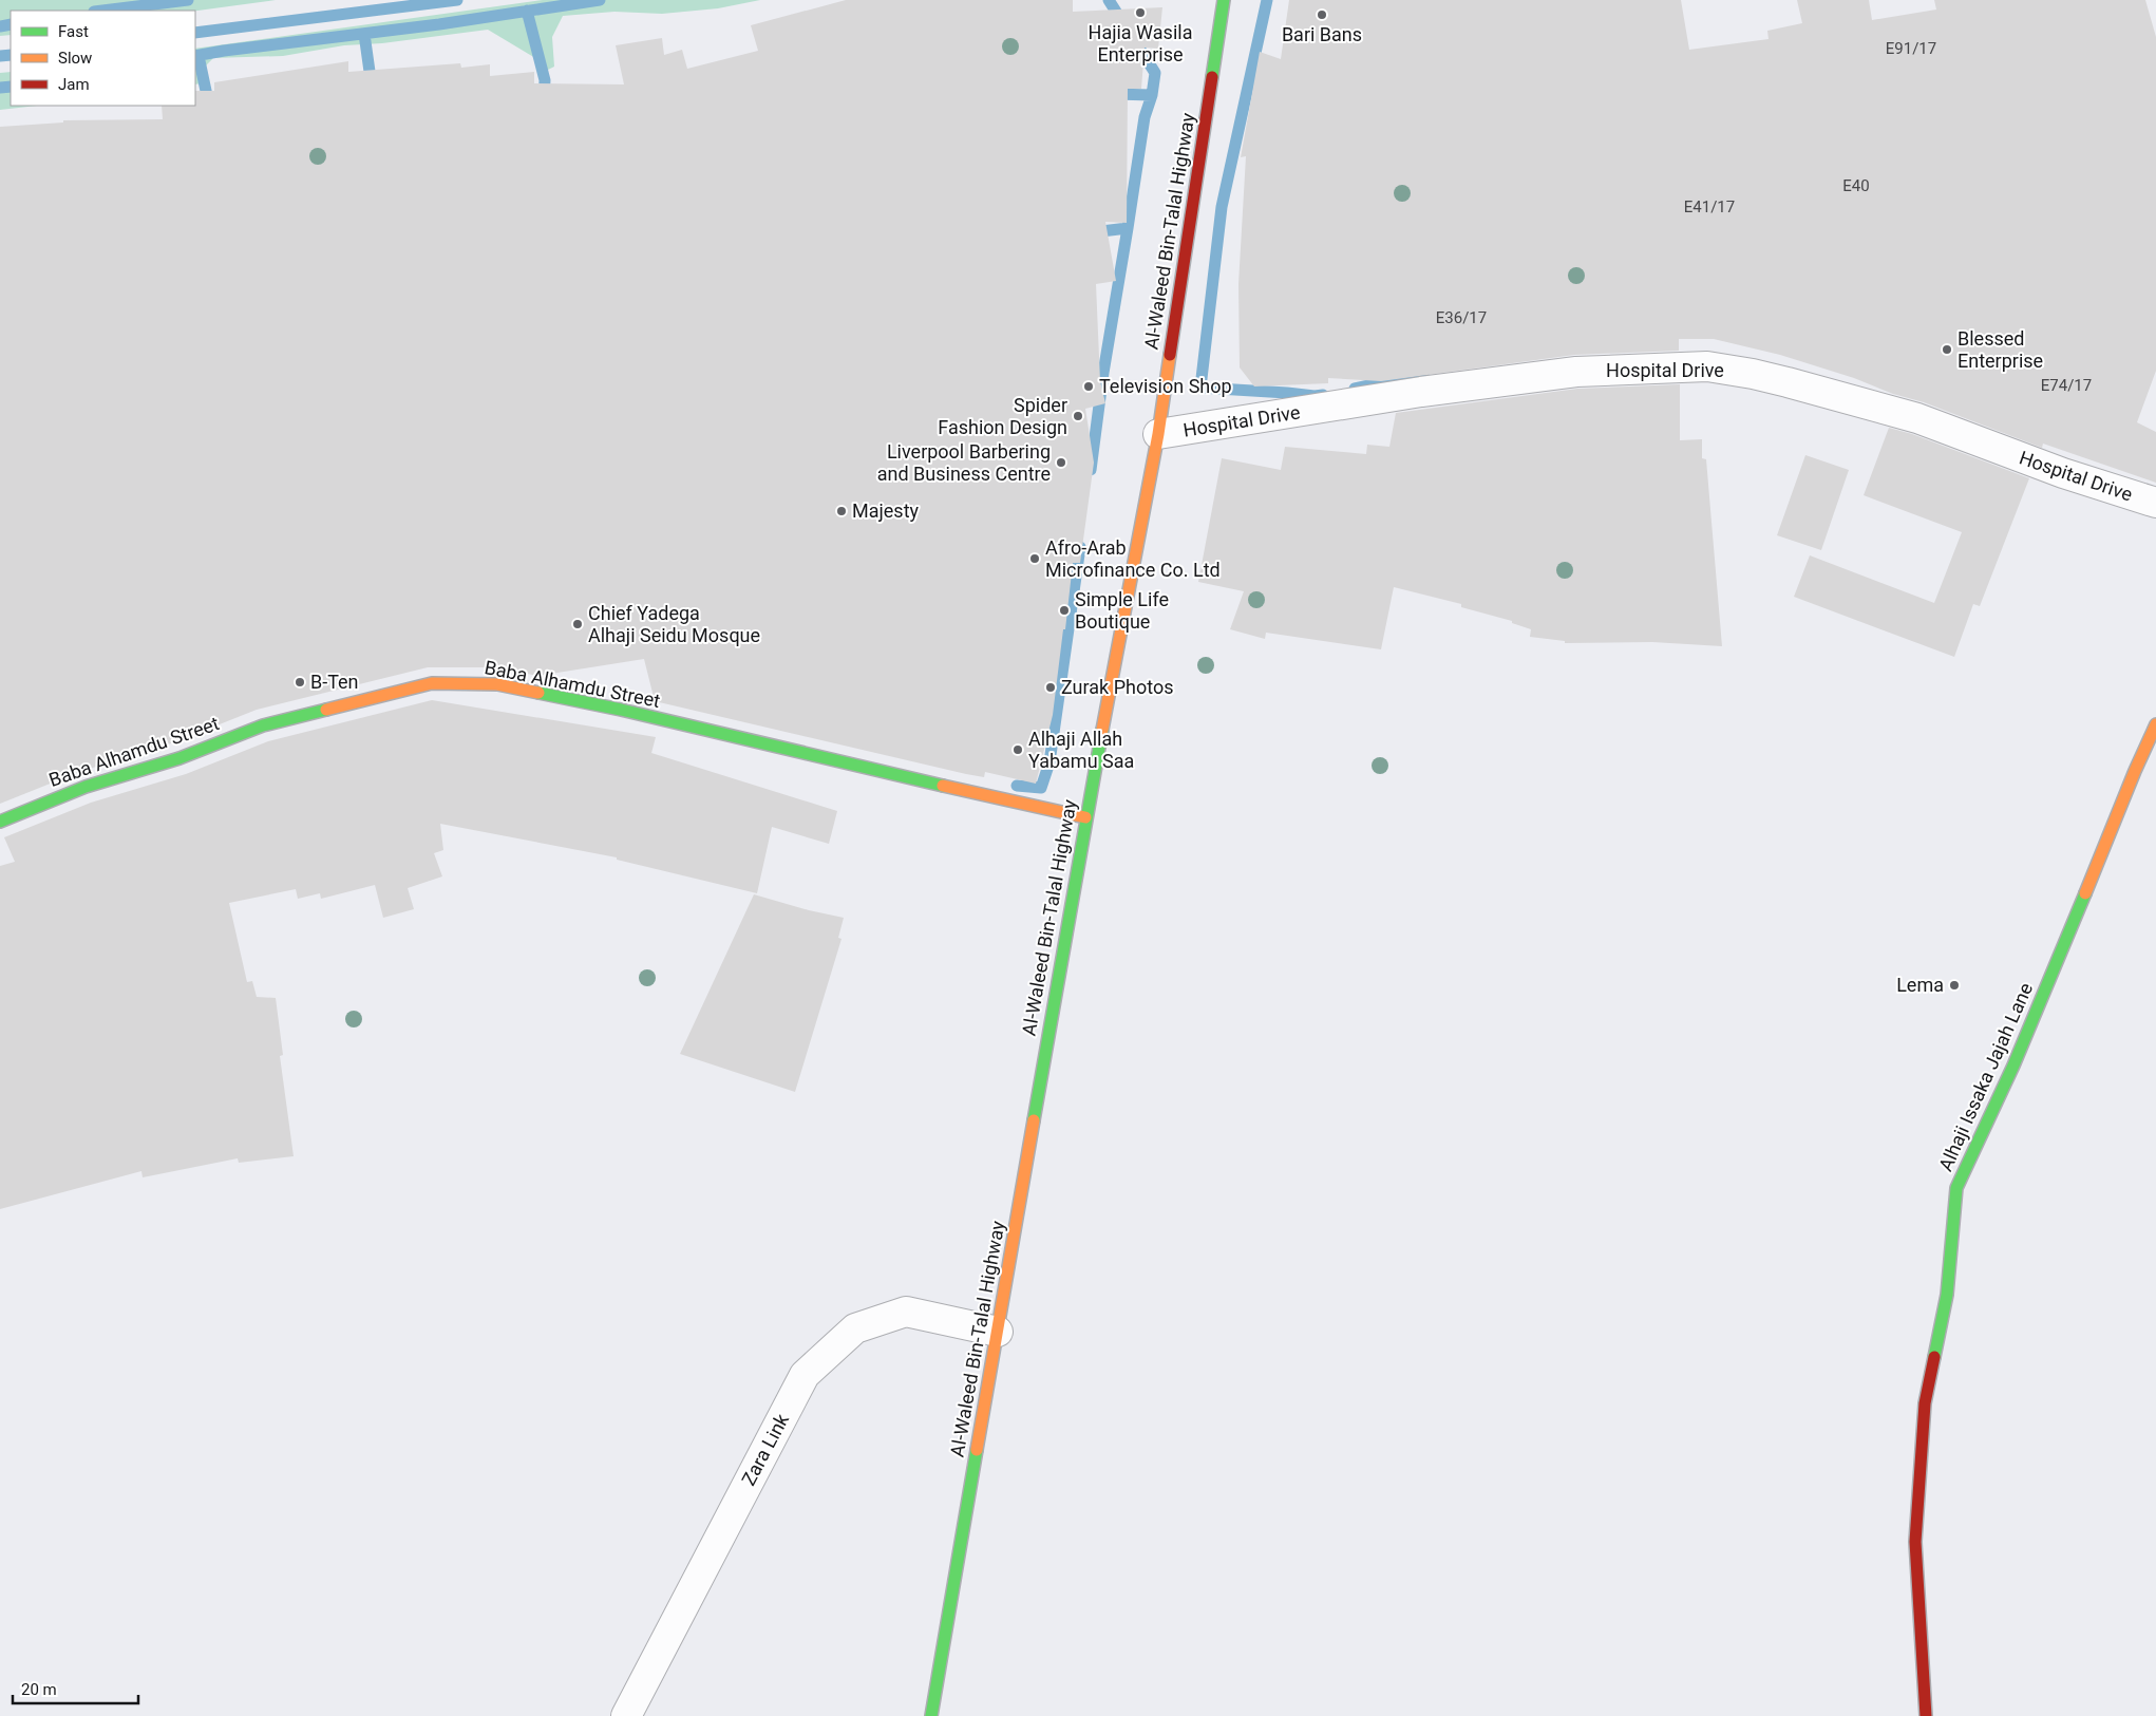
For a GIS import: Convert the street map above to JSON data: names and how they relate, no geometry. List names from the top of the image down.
{
  "streets": {
    "street": [
      "Al-Waleed Bin-Talal Highway",
      "Hospital Drive",
      "Baba Alhamdu Street",
      "Alhaji Issaka Jajah Lane",
      "Zara Link"
    ]
  },
  "crossings": [
    ["Al-Waleed Bin-Talal Highway", "Hospital Drive"],
    ["Al-Waleed Bin-Talal Highway", "Baba Alhamdu Street"],
    ["Al-Waleed Bin-Talal Highway", "Zara Link"]
  ],
  "places": [
    "Hajia Wasila Enterprise",
    "Bari Bans",
    "Blessed Enterprise",
    "Television Shop",
    "Spider Fashion Design",
    "Liverpool Barbering and Business Centre",
    "Majesty",
    "Afro-Arab Microfinance Co. Ltd",
    "Simple Life Boutique",
    "Chief Yadega Alhaji Seidu Mosque",
    "B-Ten",
    "Zurak Photos",
    "Alhaji Allah Yabamu Saa",
    "Lema"
  ],
  "house_numbers": [
    "E91/17",
    "E40",
    "E41/17",
    "E36/17",
    "E74/17"
  ],
  "legend": ["Fast", "Slow", "Jam"],
  "scale_bar": "20 m"
}
